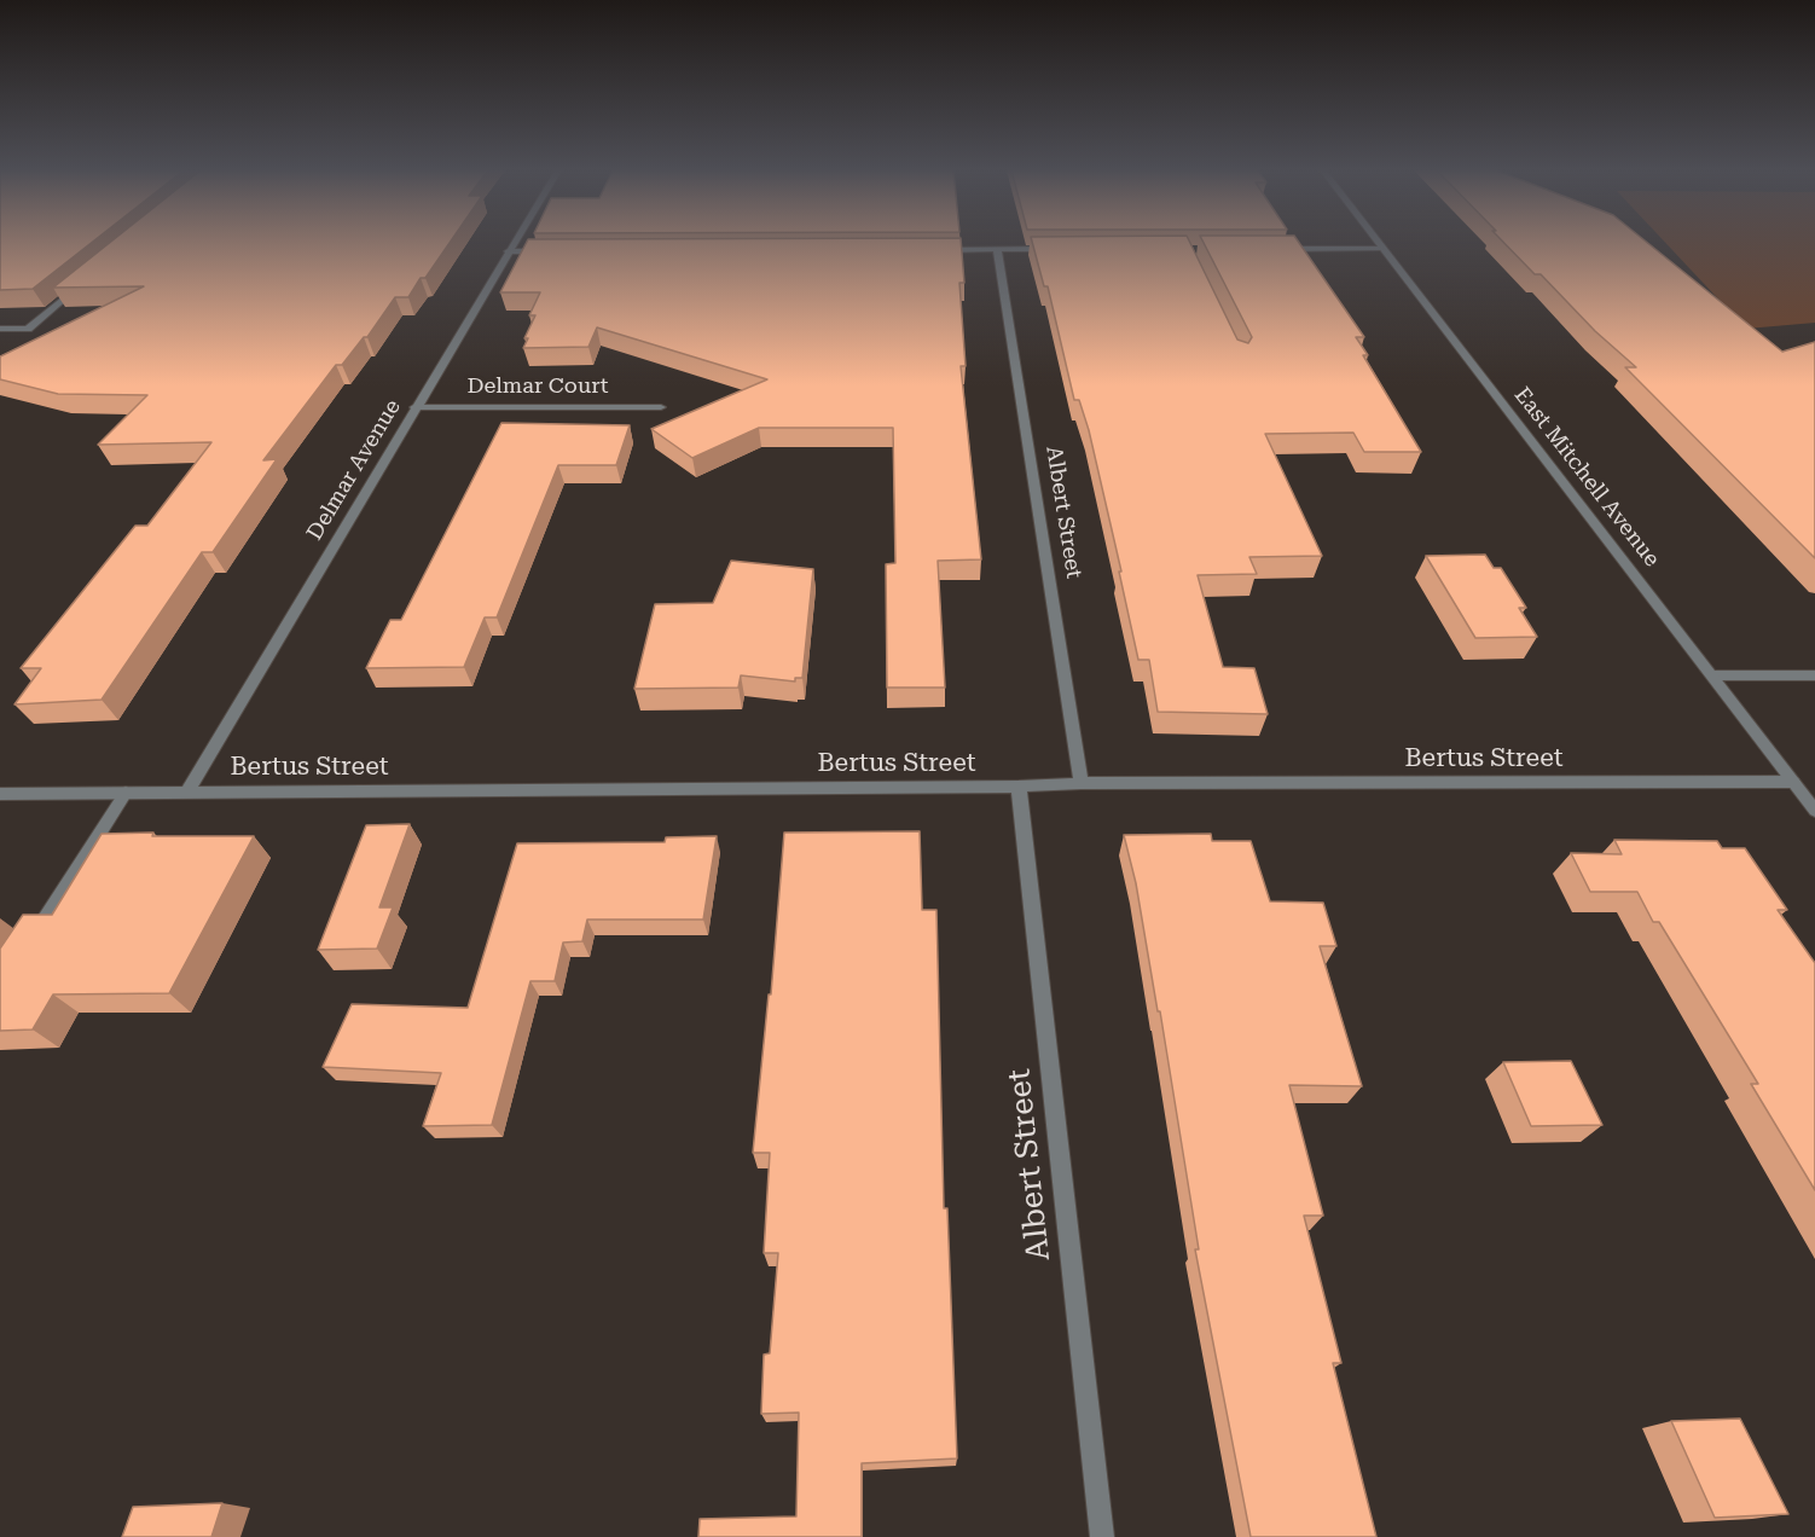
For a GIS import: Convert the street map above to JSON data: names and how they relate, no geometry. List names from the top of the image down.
{
  "streets": {
    "street": [
      "Delmar Court",
      "Delmar Avenue",
      "East Mitchell Avenue",
      "Albert Street",
      "Bertus Street"
    ]
  },
  "crossings": [
    ["Delmar Court", "Delmar Avenue"],
    ["Delmar Avenue", "Bertus Street"],
    ["East Mitchell Avenue", "Bertus Street"],
    ["Albert Street", "Bertus Street"]
  ]
}
